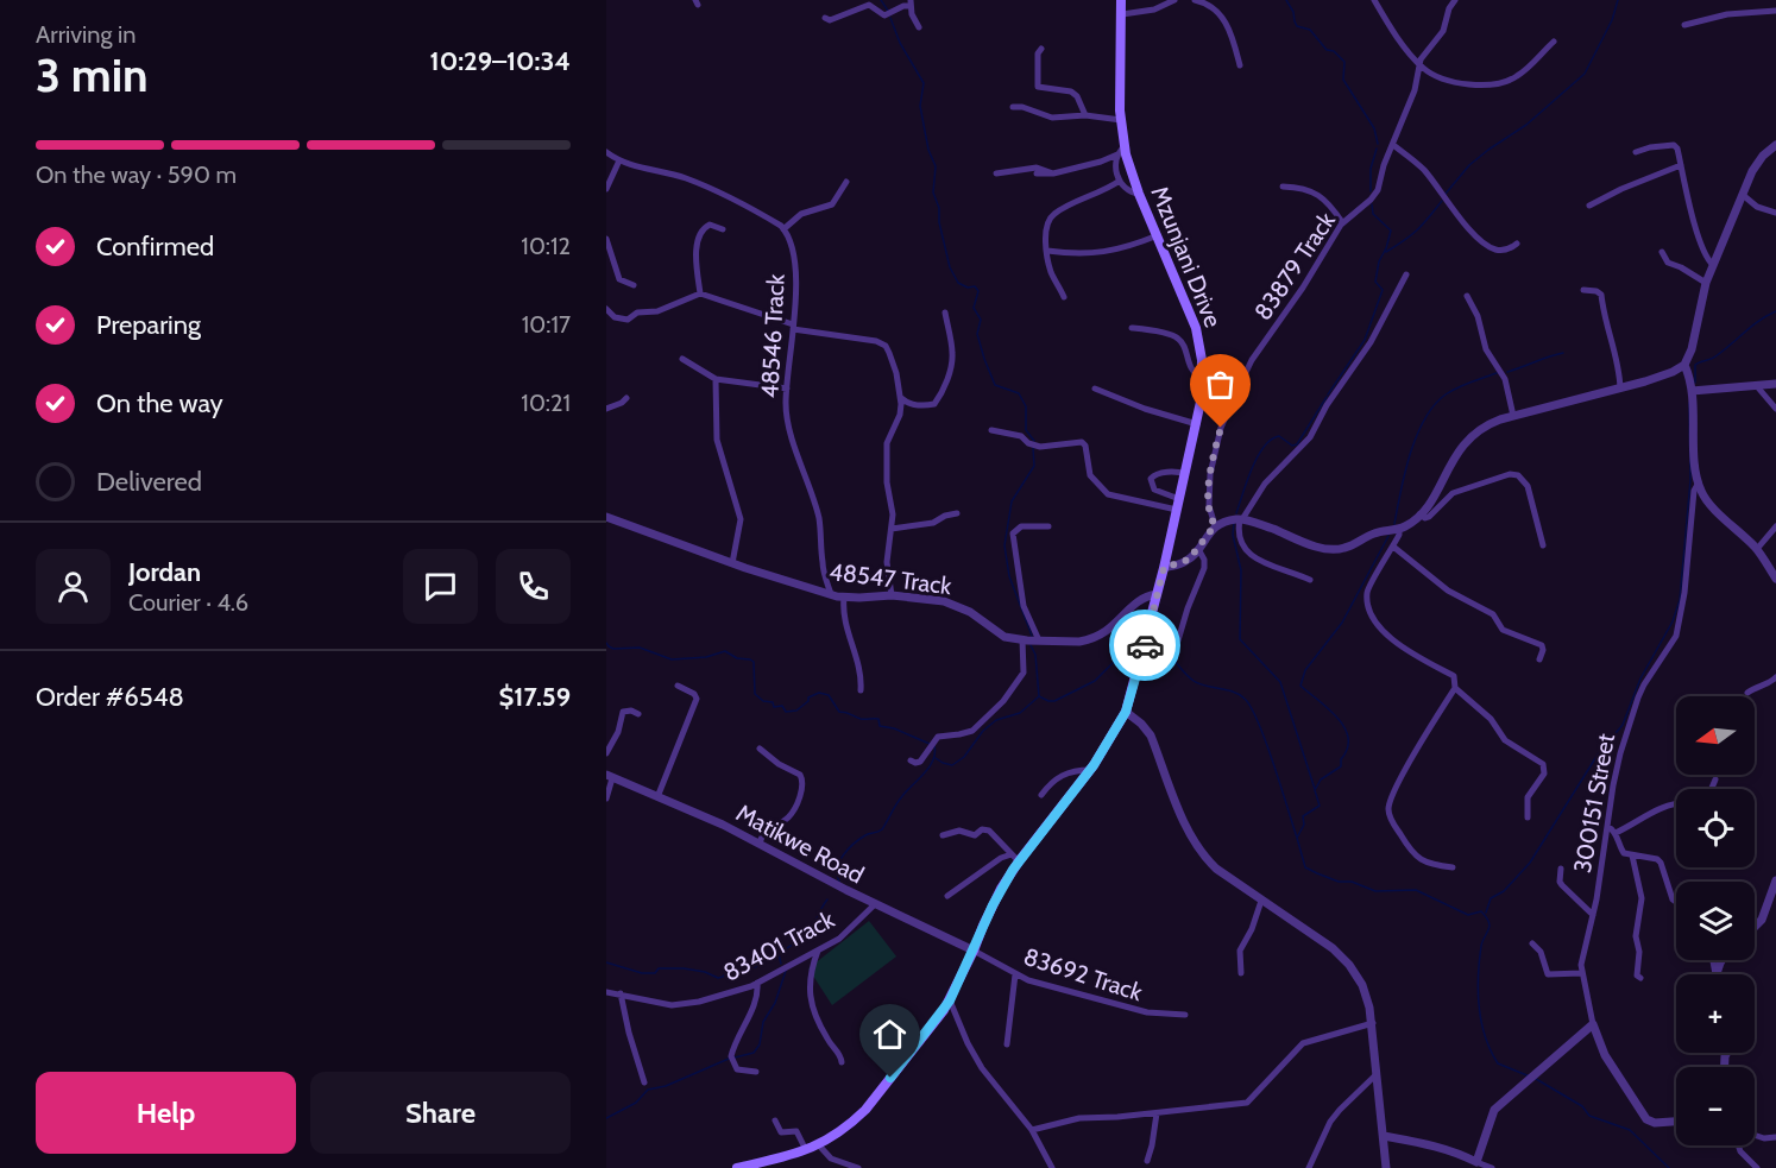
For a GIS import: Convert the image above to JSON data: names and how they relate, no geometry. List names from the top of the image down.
{
  "streets": {
    "main road": ["Mzunjani Drive"],
    "street": [
      "83879 Track",
      "48546 Track",
      "48547 Track",
      "300151 Street",
      "Matikwe Road",
      "83401 Track",
      "83692 Track"
    ]
  },
  "crossings": [
    ["Mzunjani Drive", "48547 Track"],
    ["Mzunjani Drive", "Matikwe Road"],
    ["Mzunjani Drive", "83692 Track"],
    ["48546 Track", "48547 Track"],
    ["Matikwe Road", "83401 Track"],
    ["Matikwe Road", "83692 Track"]
  ],
  "north": "left",
  "page": {
    "heading": ["3 min", "Arriving in", "10:29–10:34"],
    "panel": [
      "Jordan",
      "Courier · 4.6",
      "Order #6548",
      "$17.59"
    ],
    "bar": "On the way · 590 m",
    "list": [
      ["Confirmed", "10:12"],
      ["Preparing", "10:17"],
      ["On the way", "10:21"],
      "Delivered"
    ],
    "map_buttons": ["+", "−"],
    "buttons": ["Help", "Share"]
  }
}
